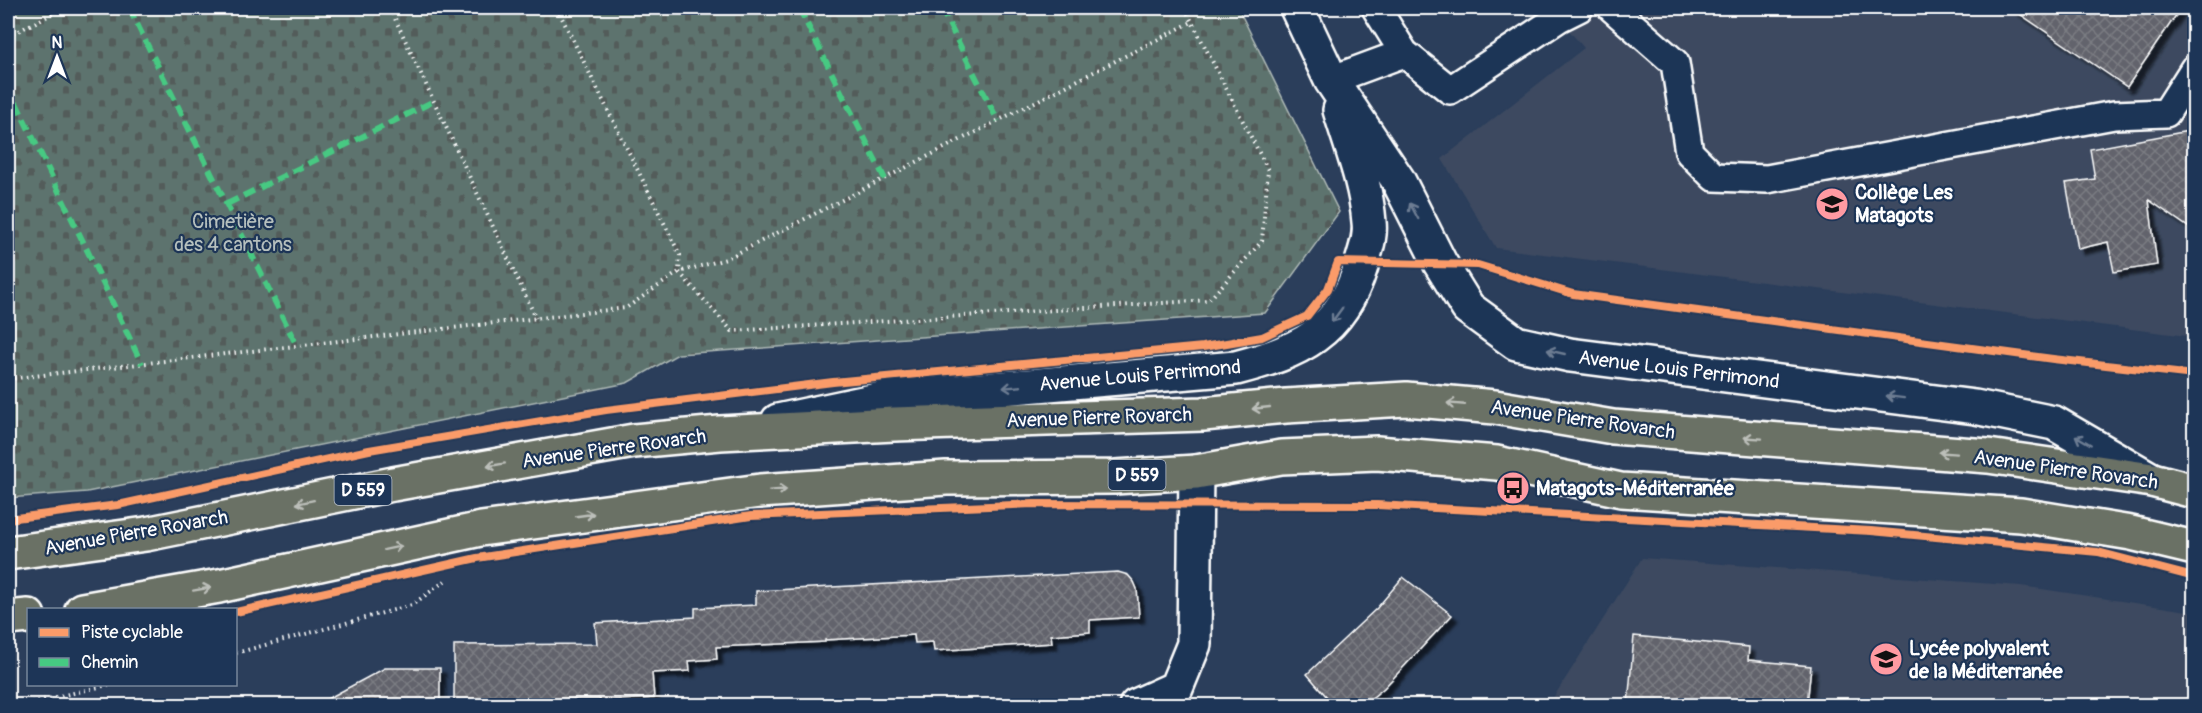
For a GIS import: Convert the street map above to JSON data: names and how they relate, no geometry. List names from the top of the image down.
{
  "streets": {
    "main road": ["Avenue Pierre Rovarch", "D 559"],
    "street": ["Avenue Louis Perrimond"]
  },
  "crossings": [
    ["Avenue Louis Perrimond", "Avenue Pierre Rovarch"]
  ],
  "parks": ["Cimetière des 4 cantons"],
  "places": {
    "school or university": ["Collège Les Matagots", "Lycée polyvalent de la Méditerranée"],
    "bus stop": ["Matagots-Méditerranée"]
  },
  "legend": ["Piste cyclable", "Chemin"],
  "north": "top"
}
